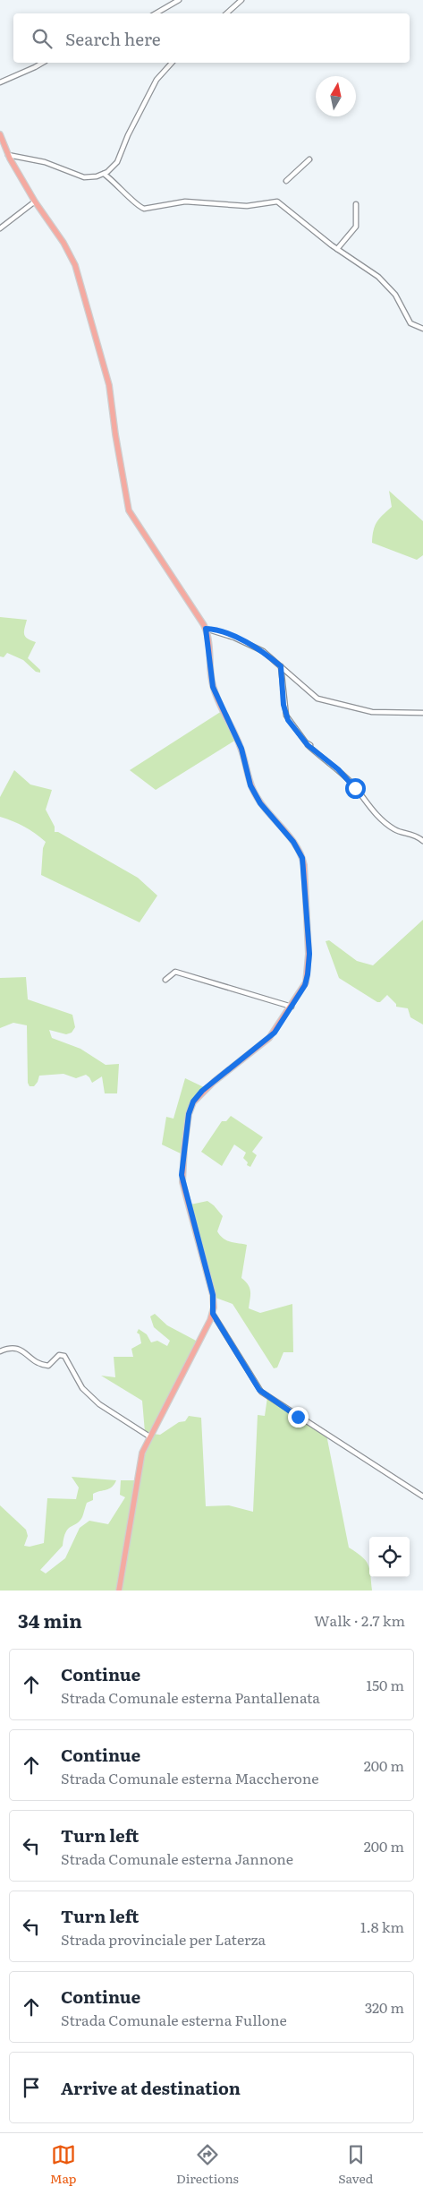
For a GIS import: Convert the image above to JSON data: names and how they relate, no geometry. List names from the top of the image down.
{
  "north": "top",
  "page": {
    "search": "Search here",
    "heading": ["34 min", "Walk · 2.7 km"],
    "list": [
      ["Continue", "Strada Comunale esterna Pantallenata", "150 m"],
      ["Continue", "Strada Comunale esterna Maccherone", "200 m"],
      ["Turn left", "Strada Comunale esterna Jannone", "200 m"],
      ["Turn left", "Strada provinciale per Laterza", "1.8 km"],
      ["Continue", "Strada Comunale esterna Fullone", "320 m"],
      "Arrive at destination"
    ],
    "nav": ["Map", "Directions", "Saved"]
  }
}
